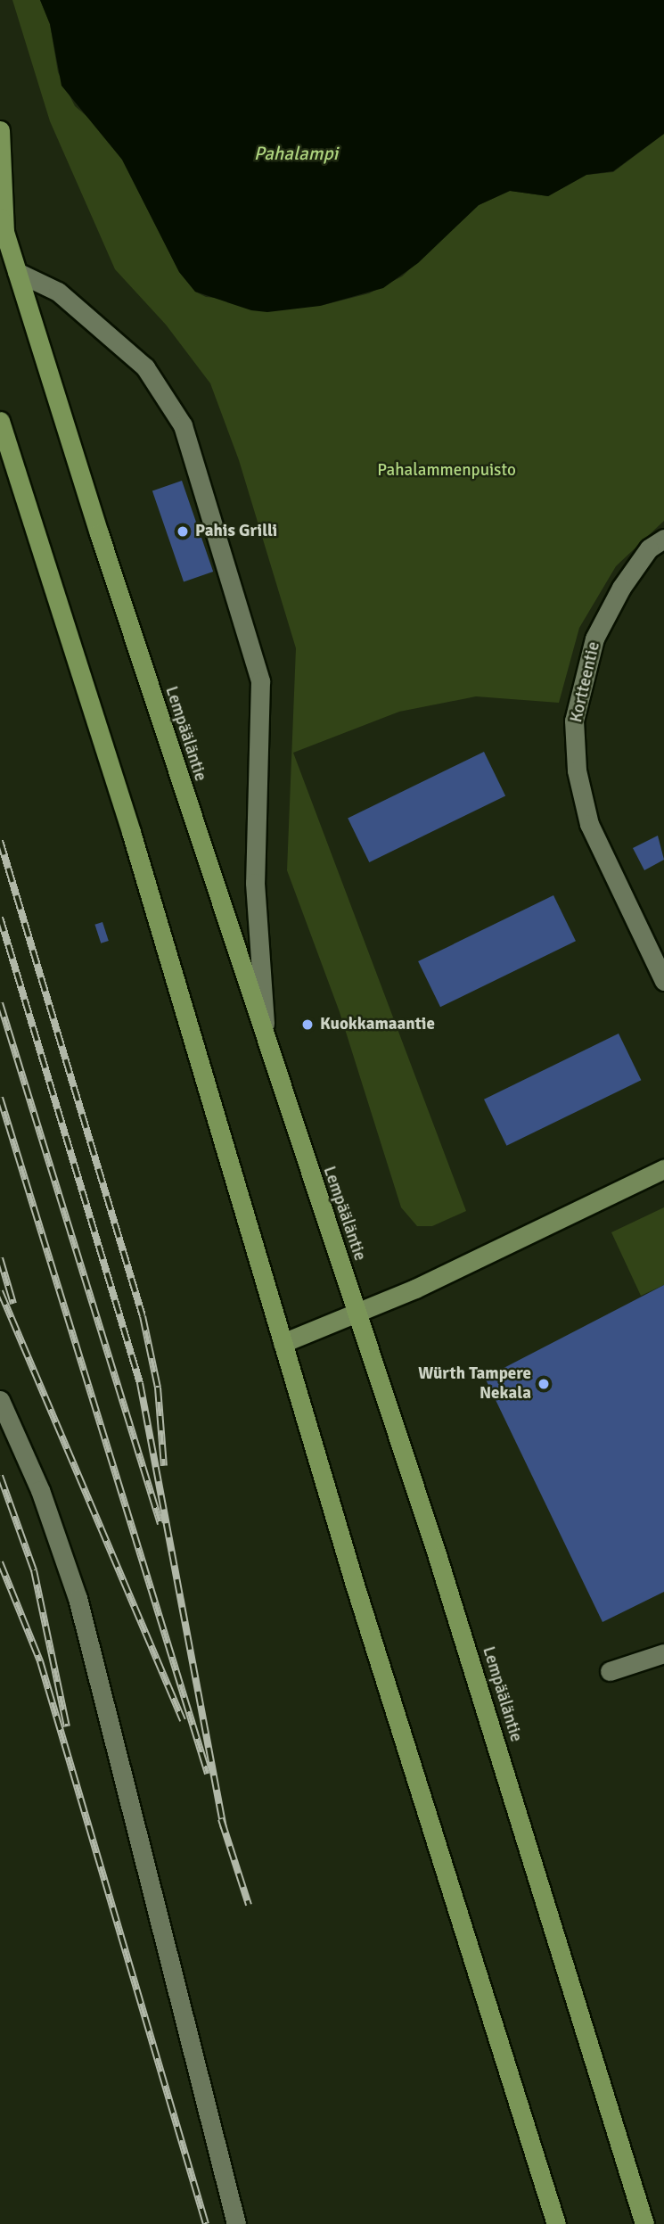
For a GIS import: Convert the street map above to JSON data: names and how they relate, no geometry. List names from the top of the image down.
{
  "streets": {
    "highway": ["Lempääläntie"],
    "street": ["Kortteentie"]
  },
  "water": ["Pahalampi"],
  "parks": ["Pahalammenpuisto"],
  "places": ["Pahis Grilli", "Kuokkamaantie", "Würth Tampere Nekala"]
}
